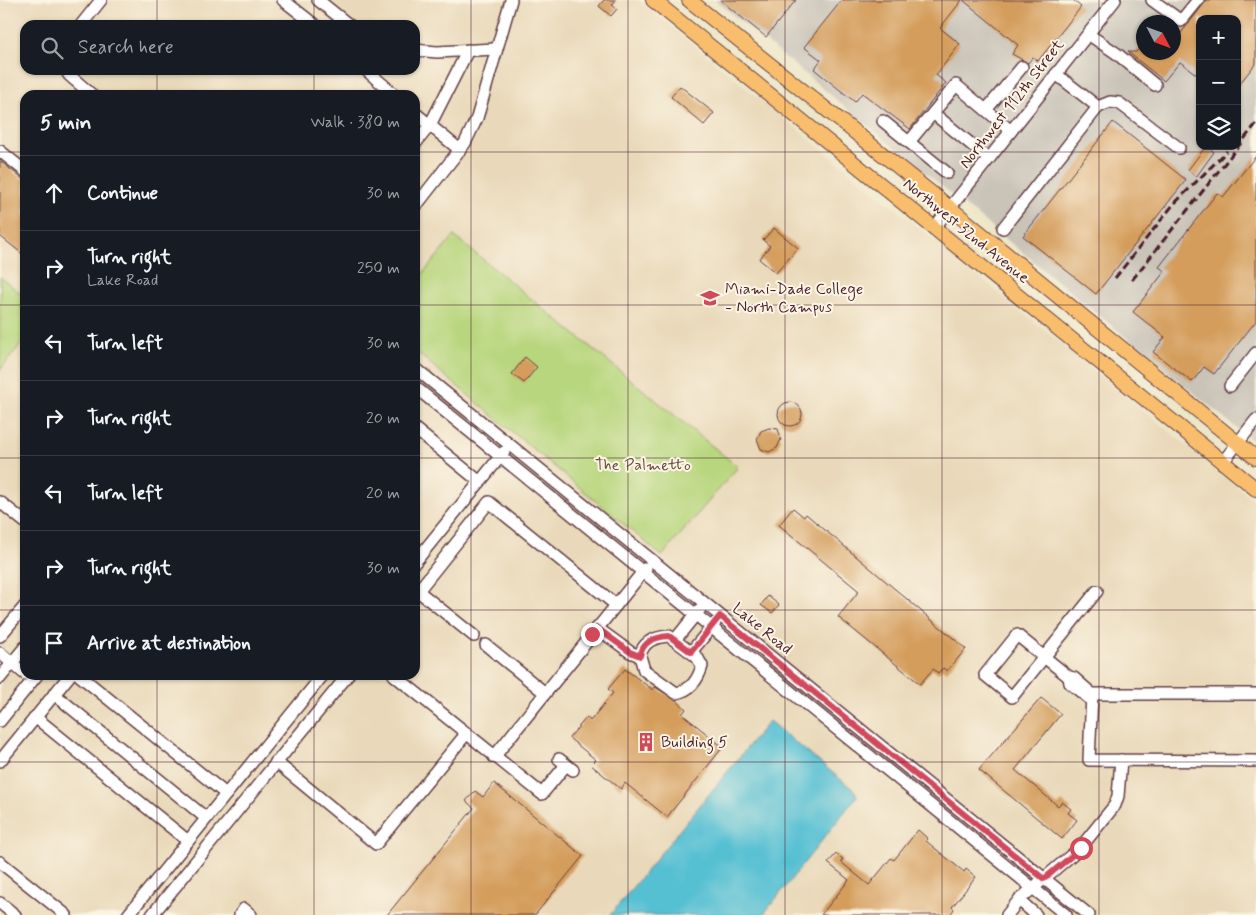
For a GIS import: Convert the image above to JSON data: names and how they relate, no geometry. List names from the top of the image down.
{
  "streets": {
    "main road": ["Northwest 32nd Avenue"],
    "street": ["Northwest 112th Street", "Lake Road"]
  },
  "crossings": [
    ["Northwest 112th Street", "Northwest 32nd Avenue"]
  ],
  "parks": ["The Palmetto"],
  "places": {
    "school or university": ["Miami-Dade College - North Campus"],
    "building": ["Building 5"]
  },
  "north": "bottom right",
  "page": {
    "map_buttons": ["+", "−"],
    "search": "Search here",
    "heading": ["5 min", "Walk · 380 m"],
    "list": [
      ["Continue", "30 m"],
      ["Turn right", "Lake Road", "250 m"],
      ["Turn left", "30 m"],
      ["Turn right", "20 m"],
      ["Turn left", "20 m"],
      ["Turn right", "30 m"],
      "Arrive at destination"
    ]
  }
}
